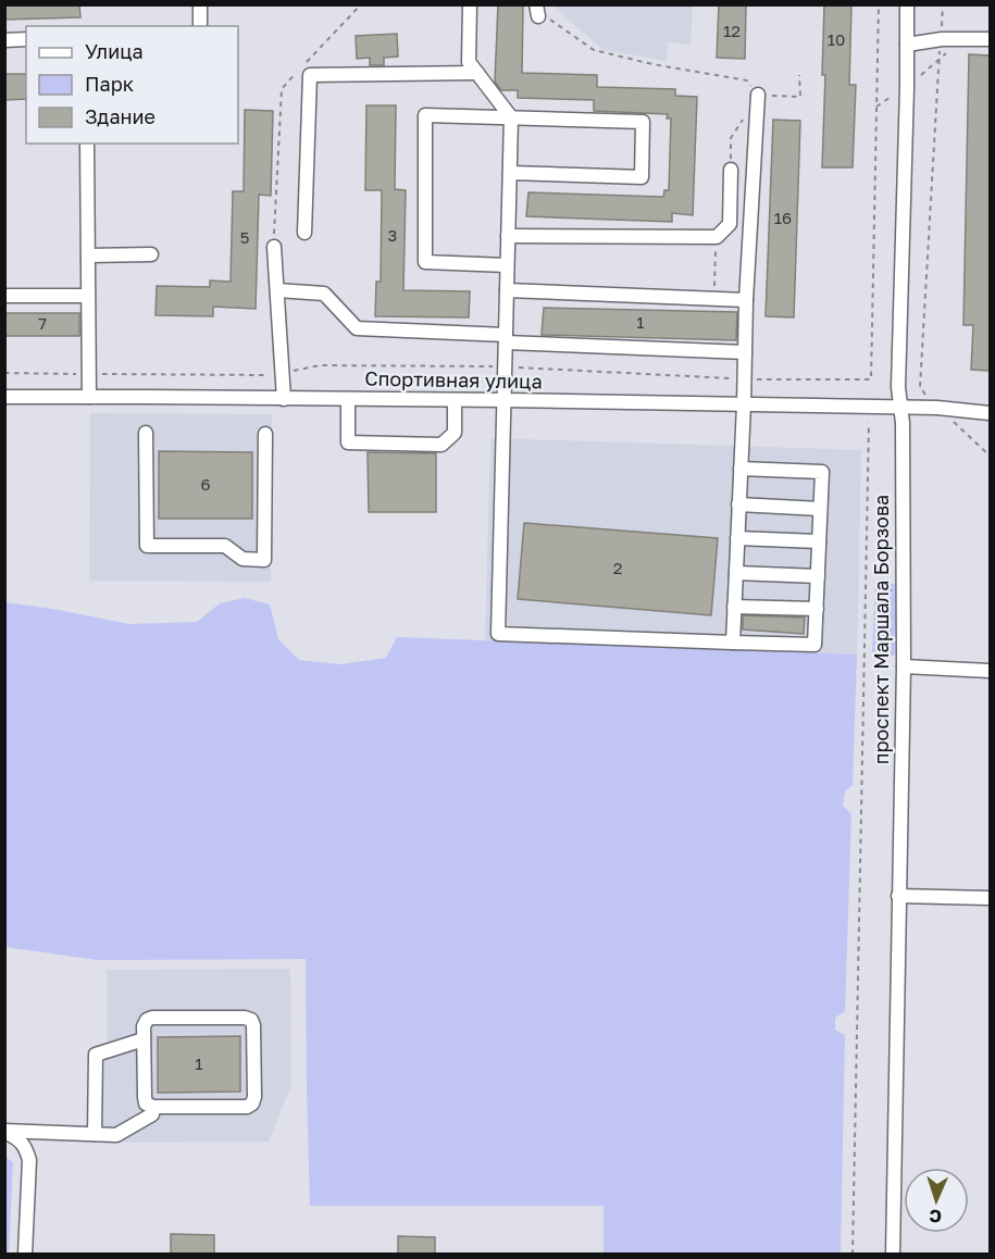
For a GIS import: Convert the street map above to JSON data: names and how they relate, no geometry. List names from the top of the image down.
{
  "streets": {
    "street": ["Спортивная улица", "проспект Маршала Борзова"]
  },
  "crossings": [
    ["Спортивная улица", "проспект Маршала Борзова"]
  ],
  "house_numbers": [
    "12",
    "10",
    "16",
    "3",
    "5",
    "1",
    "7",
    "6",
    "2",
    "1"
  ],
  "legend": ["Улица", "Парк", "Здание"],
  "north": "bottom"
}
